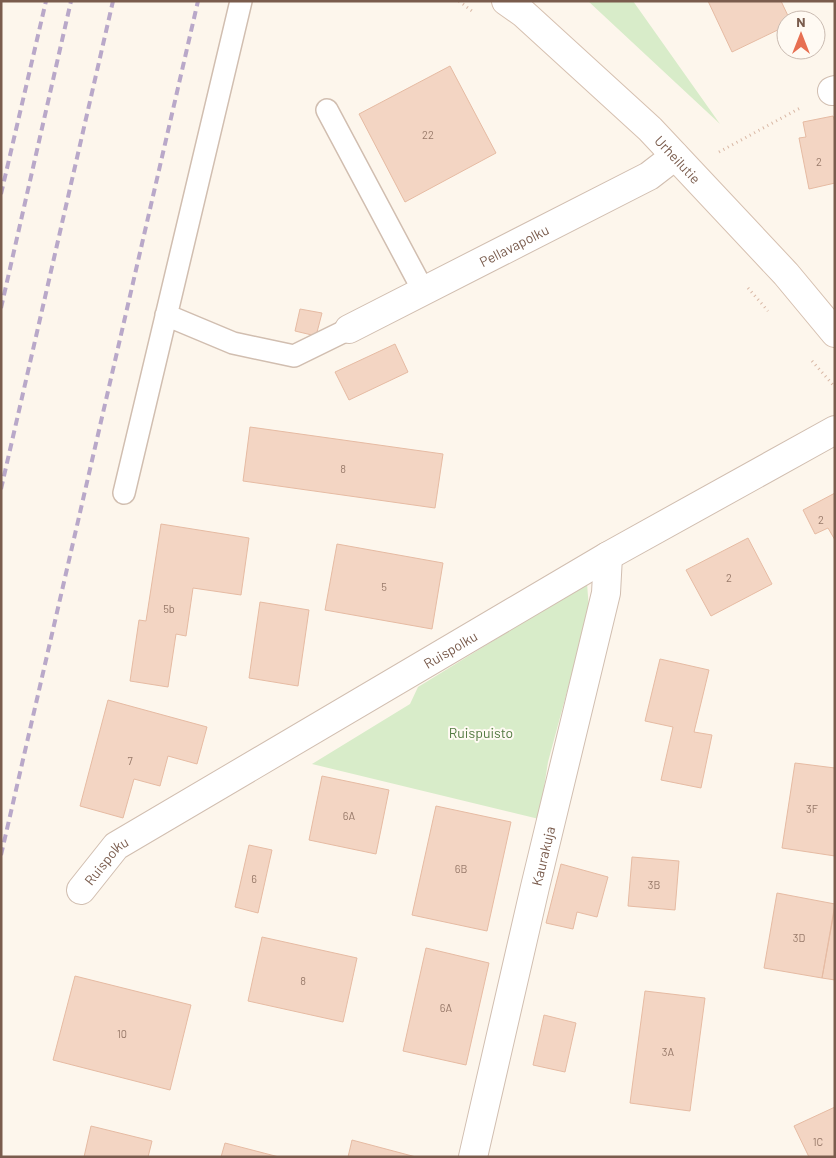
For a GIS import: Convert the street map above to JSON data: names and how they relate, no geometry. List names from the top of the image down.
{
  "streets": {
    "street": [
      "Urheilutie",
      "Pellavapolku",
      "Ruispolku",
      "Kaurakuja"
    ]
  },
  "crossings": [
    ["Urheilutie", "Pellavapolku"],
    ["Ruispolku", "Kaurakuja"]
  ],
  "parks": ["Ruispuisto"],
  "house_numbers": [
    "22",
    "2",
    "8",
    "2",
    "2",
    "5",
    "5b",
    "7",
    "3F",
    "6A",
    "6B",
    "6",
    "3B",
    "3D",
    "8",
    "6A",
    "10",
    "3A",
    "1C"
  ],
  "north": "top"
}
